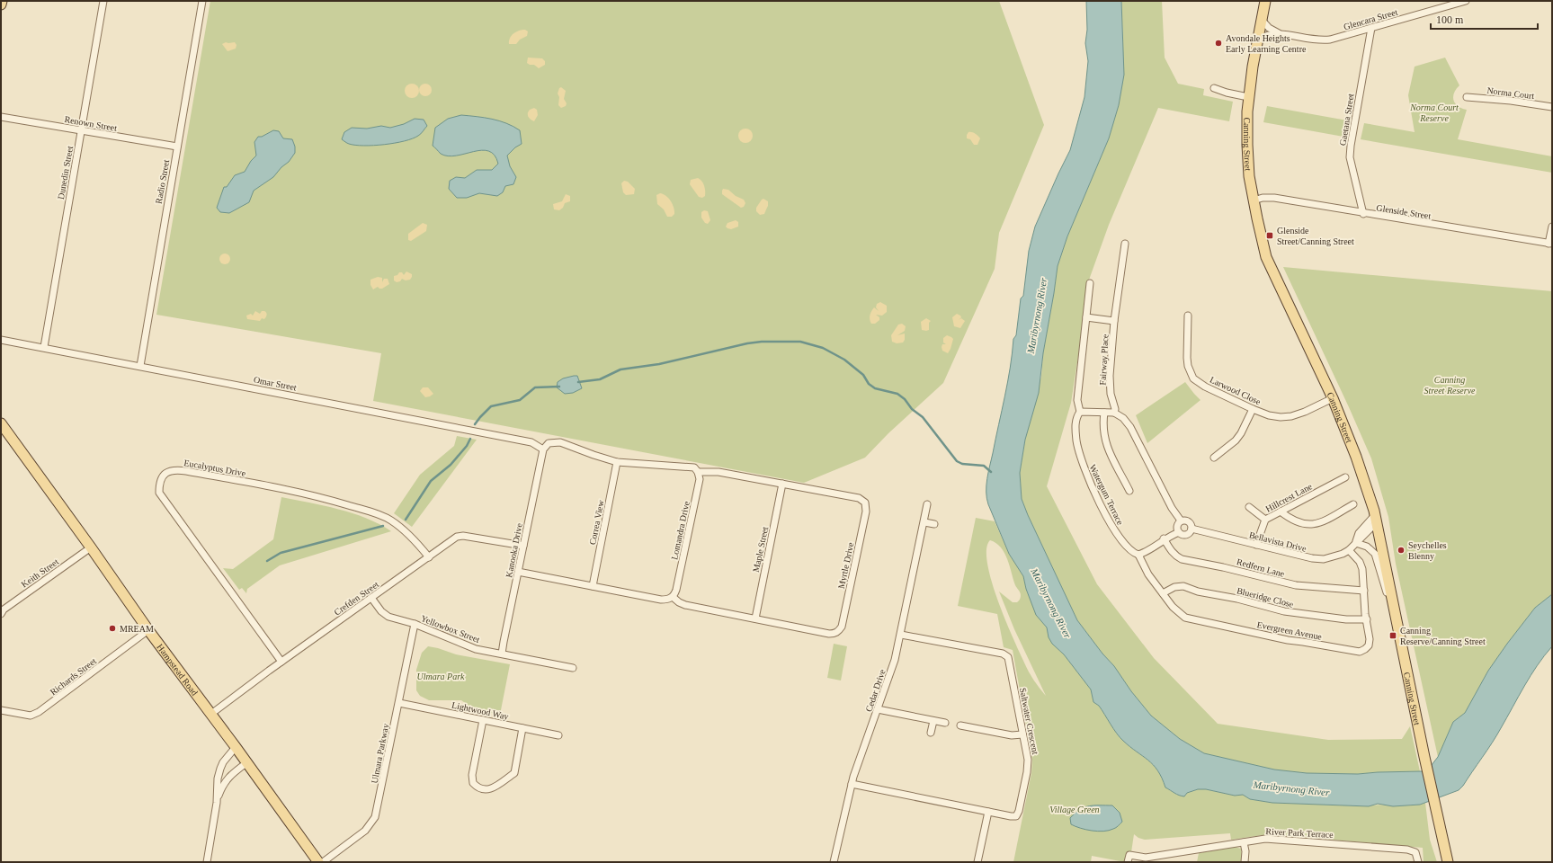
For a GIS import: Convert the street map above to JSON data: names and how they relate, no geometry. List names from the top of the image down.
{
  "streets": {
    "main road": ["Canning Street", "Hampstead Road"],
    "street": [
      "Glencara Street",
      "Norma Court",
      "Gaetana Street",
      "Renown Street",
      "Dunedin Street",
      "Radio Street",
      "Glenside Street",
      "Fairway Place",
      "Omar Street",
      "Larwood Close",
      "Eucalyptus Drive",
      "Watergum Terrace",
      "Hillcrest Lane",
      "Correa View",
      "Lomandra Drive",
      "Bellavista Drive",
      "Maple Street",
      "Kanooka Drive",
      "Myrtle Drive",
      "Redfern Lane",
      "Keith Street",
      "Blueridge Close",
      "Crefden Street",
      "Yellowbox Street",
      "Evergreen Avenue",
      "Richards Street",
      "Cedar Drive",
      "Lightwood Way",
      "Saltwater Crescent",
      "Ulmara Parkway",
      "River Park Terrace"
    ]
  },
  "crossings": [
    ["Glencara Street", "Gaetana Street"],
    ["Glencara Street", "Canning Street"],
    ["Gaetana Street", "Glenside Street"],
    ["Renown Street", "Dunedin Street"],
    ["Renown Street", "Radio Street"],
    ["Canning Street", "Glenside Street"],
    ["Canning Street", "Larwood Close"],
    ["Canning Street", "Bellavista Drive"],
    ["Dunedin Street", "Omar Street"],
    ["Radio Street", "Omar Street"],
    ["Omar Street", "Kanooka Drive"],
    ["Eucalyptus Drive", "Crefden Street"],
    ["Watergum Terrace", "Evergreen Avenue"],
    ["Hillcrest Lane", "Bellavista Drive"],
    ["Lomandra Drive", "Myrtle Drive"],
    ["Bellavista Drive", "Evergreen Avenue"],
    ["Maple Street", "Myrtle Drive"],
    ["Kanooka Drive", "Crefden Street"],
    ["Kanooka Drive", "Yellowbox Street"],
    ["Redfern Lane", "Evergreen Avenue"],
    ["Keith Street", "Hampstead Road"],
    ["Blueridge Close", "Evergreen Avenue"],
    ["Crefden Street", "Yellowbox Street"],
    ["Crefden Street", "Hampstead Road"],
    ["Yellowbox Street", "Ulmara Parkway"],
    ["Hampstead Road", "Richards Street"],
    ["Cedar Drive", "Saltwater Crescent"],
    ["Lightwood Way", "Ulmara Parkway"]
  ],
  "water": ["Maribyrnong River"],
  "parks": [
    "Norma Court Reserve",
    "Canning Street Reserve",
    "Ulmara Park",
    "Village Green"
  ],
  "places": {
    "other": ["Avondale Heights Early Learning Centre", "Seychelles Blenny", "MREAM"],
    "transit": ["Glenside Street/Canning Street", "Canning Reserve/Canning Street"]
  },
  "scale_bar": "100 m"
}
